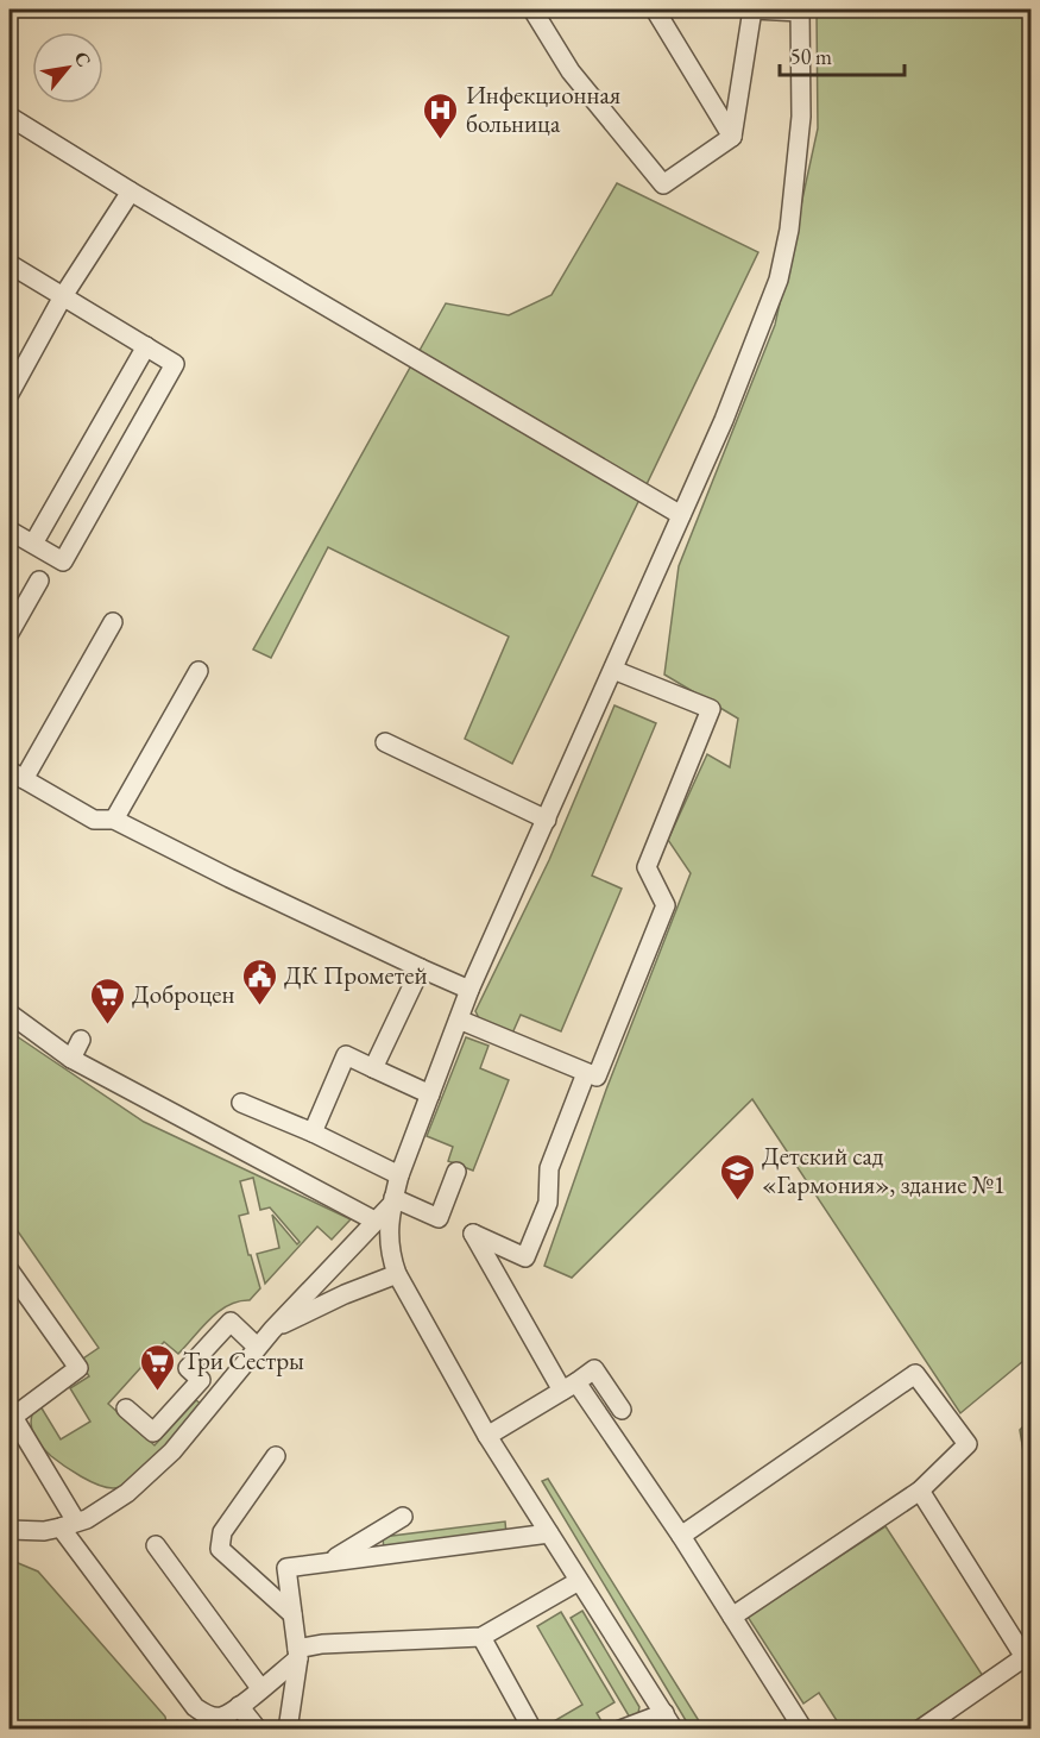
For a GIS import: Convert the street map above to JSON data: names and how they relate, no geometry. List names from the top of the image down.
{
  "places": {
    "hospital": ["Инфекционная больница"],
    "public building": ["ДК Прометей"],
    "supermarket": ["Доброцен", "Три Сестры"],
    "school or university": ["Детский сад «Гармония», здание №1"]
  },
  "scale_bar": "50 m",
  "north": "top right"
}
